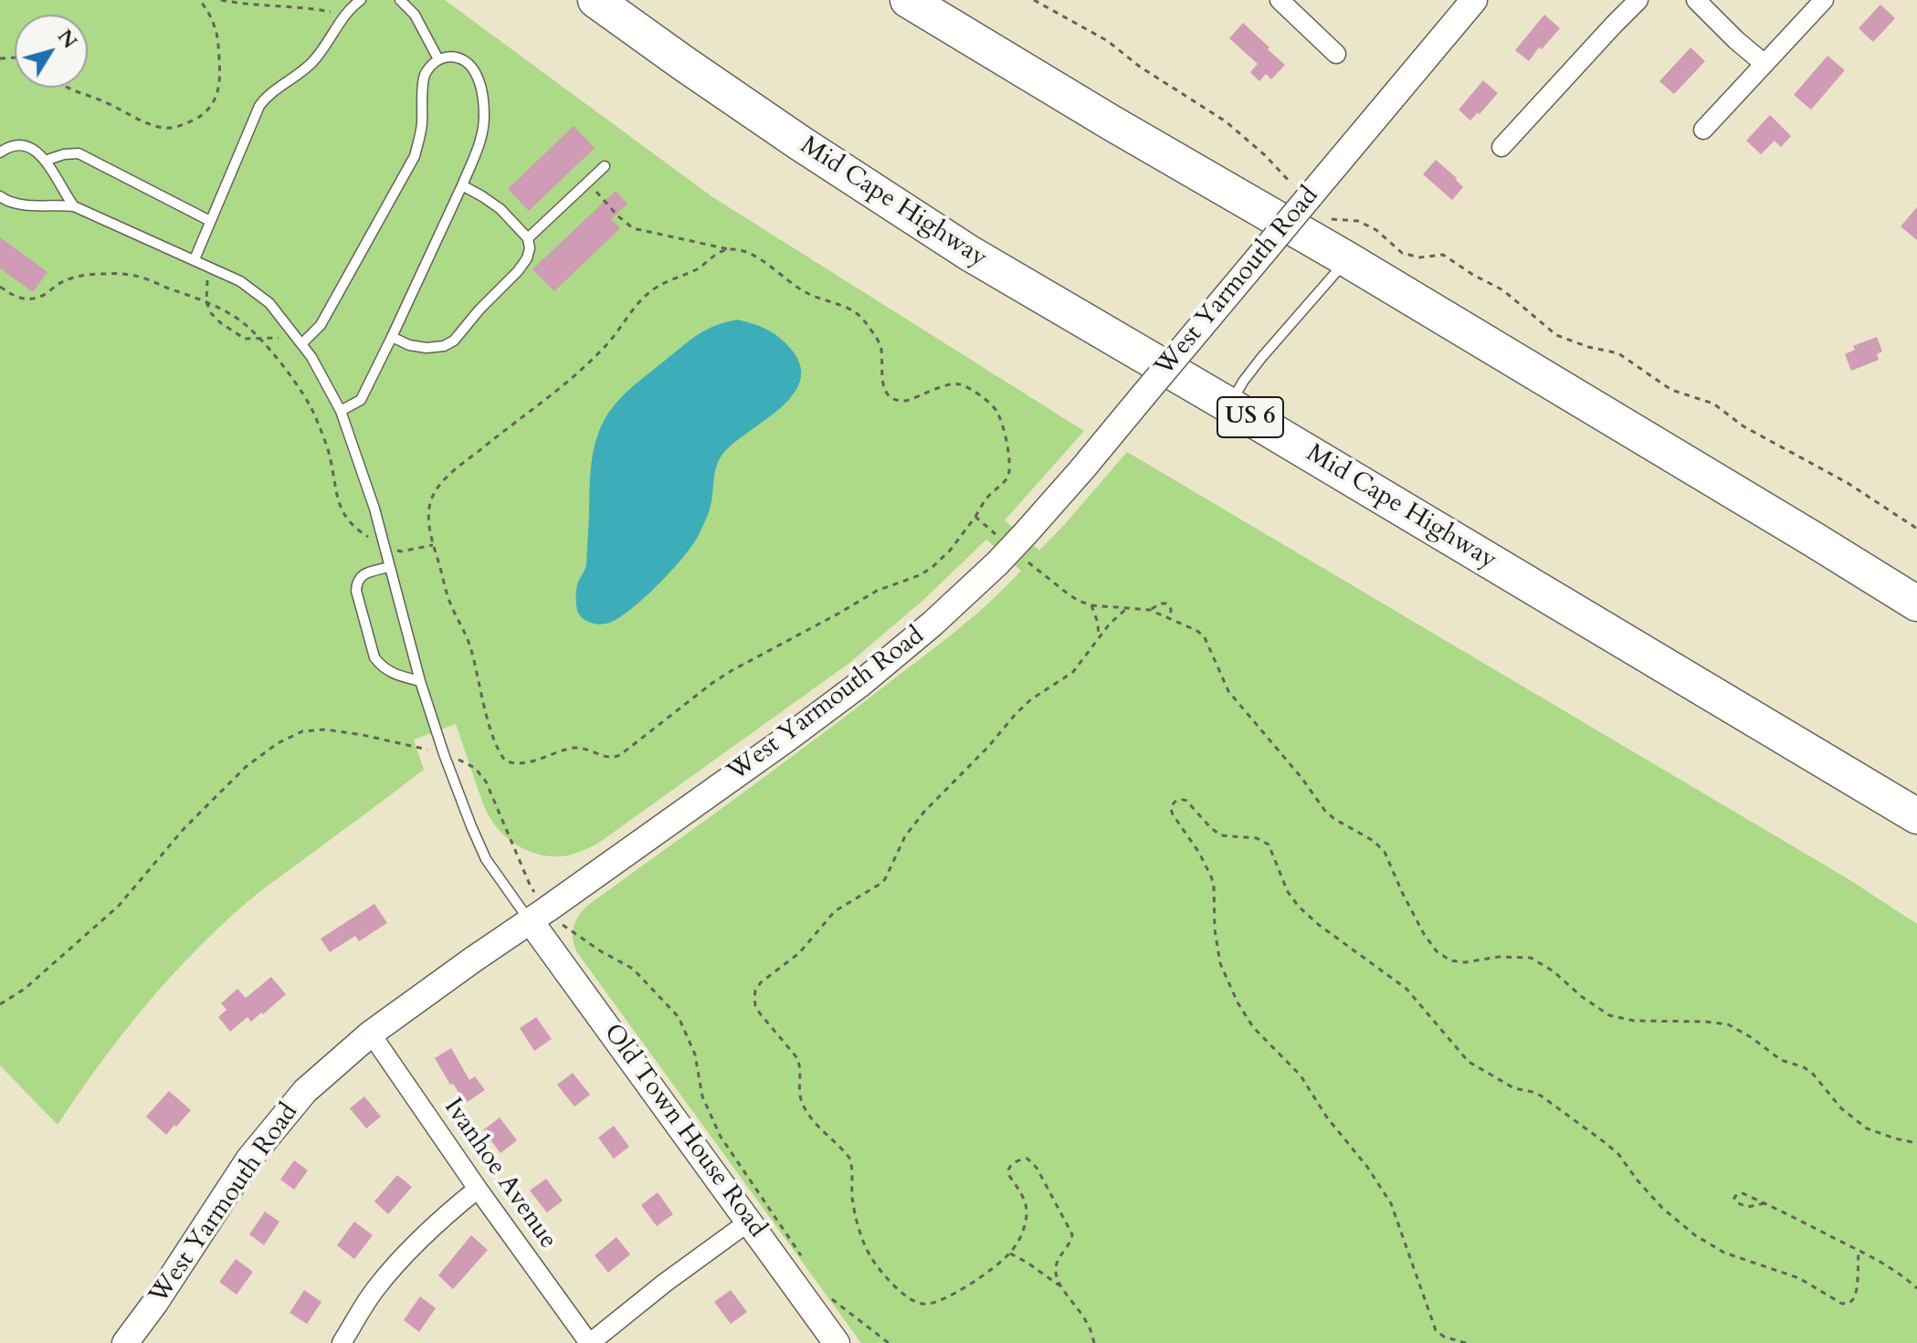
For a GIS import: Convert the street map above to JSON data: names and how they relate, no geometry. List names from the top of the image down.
{
  "streets": {
    "highway": ["Mid Cape Highway", "US 6"],
    "main road": ["West Yarmouth Road", "Old Town House Road"],
    "street": ["Ivanhoe Avenue"]
  },
  "crossings": [
    ["West Yarmouth Road", "Old Town House Road"],
    ["West Yarmouth Road", "Ivanhoe Avenue"]
  ],
  "north": "top right"
}
